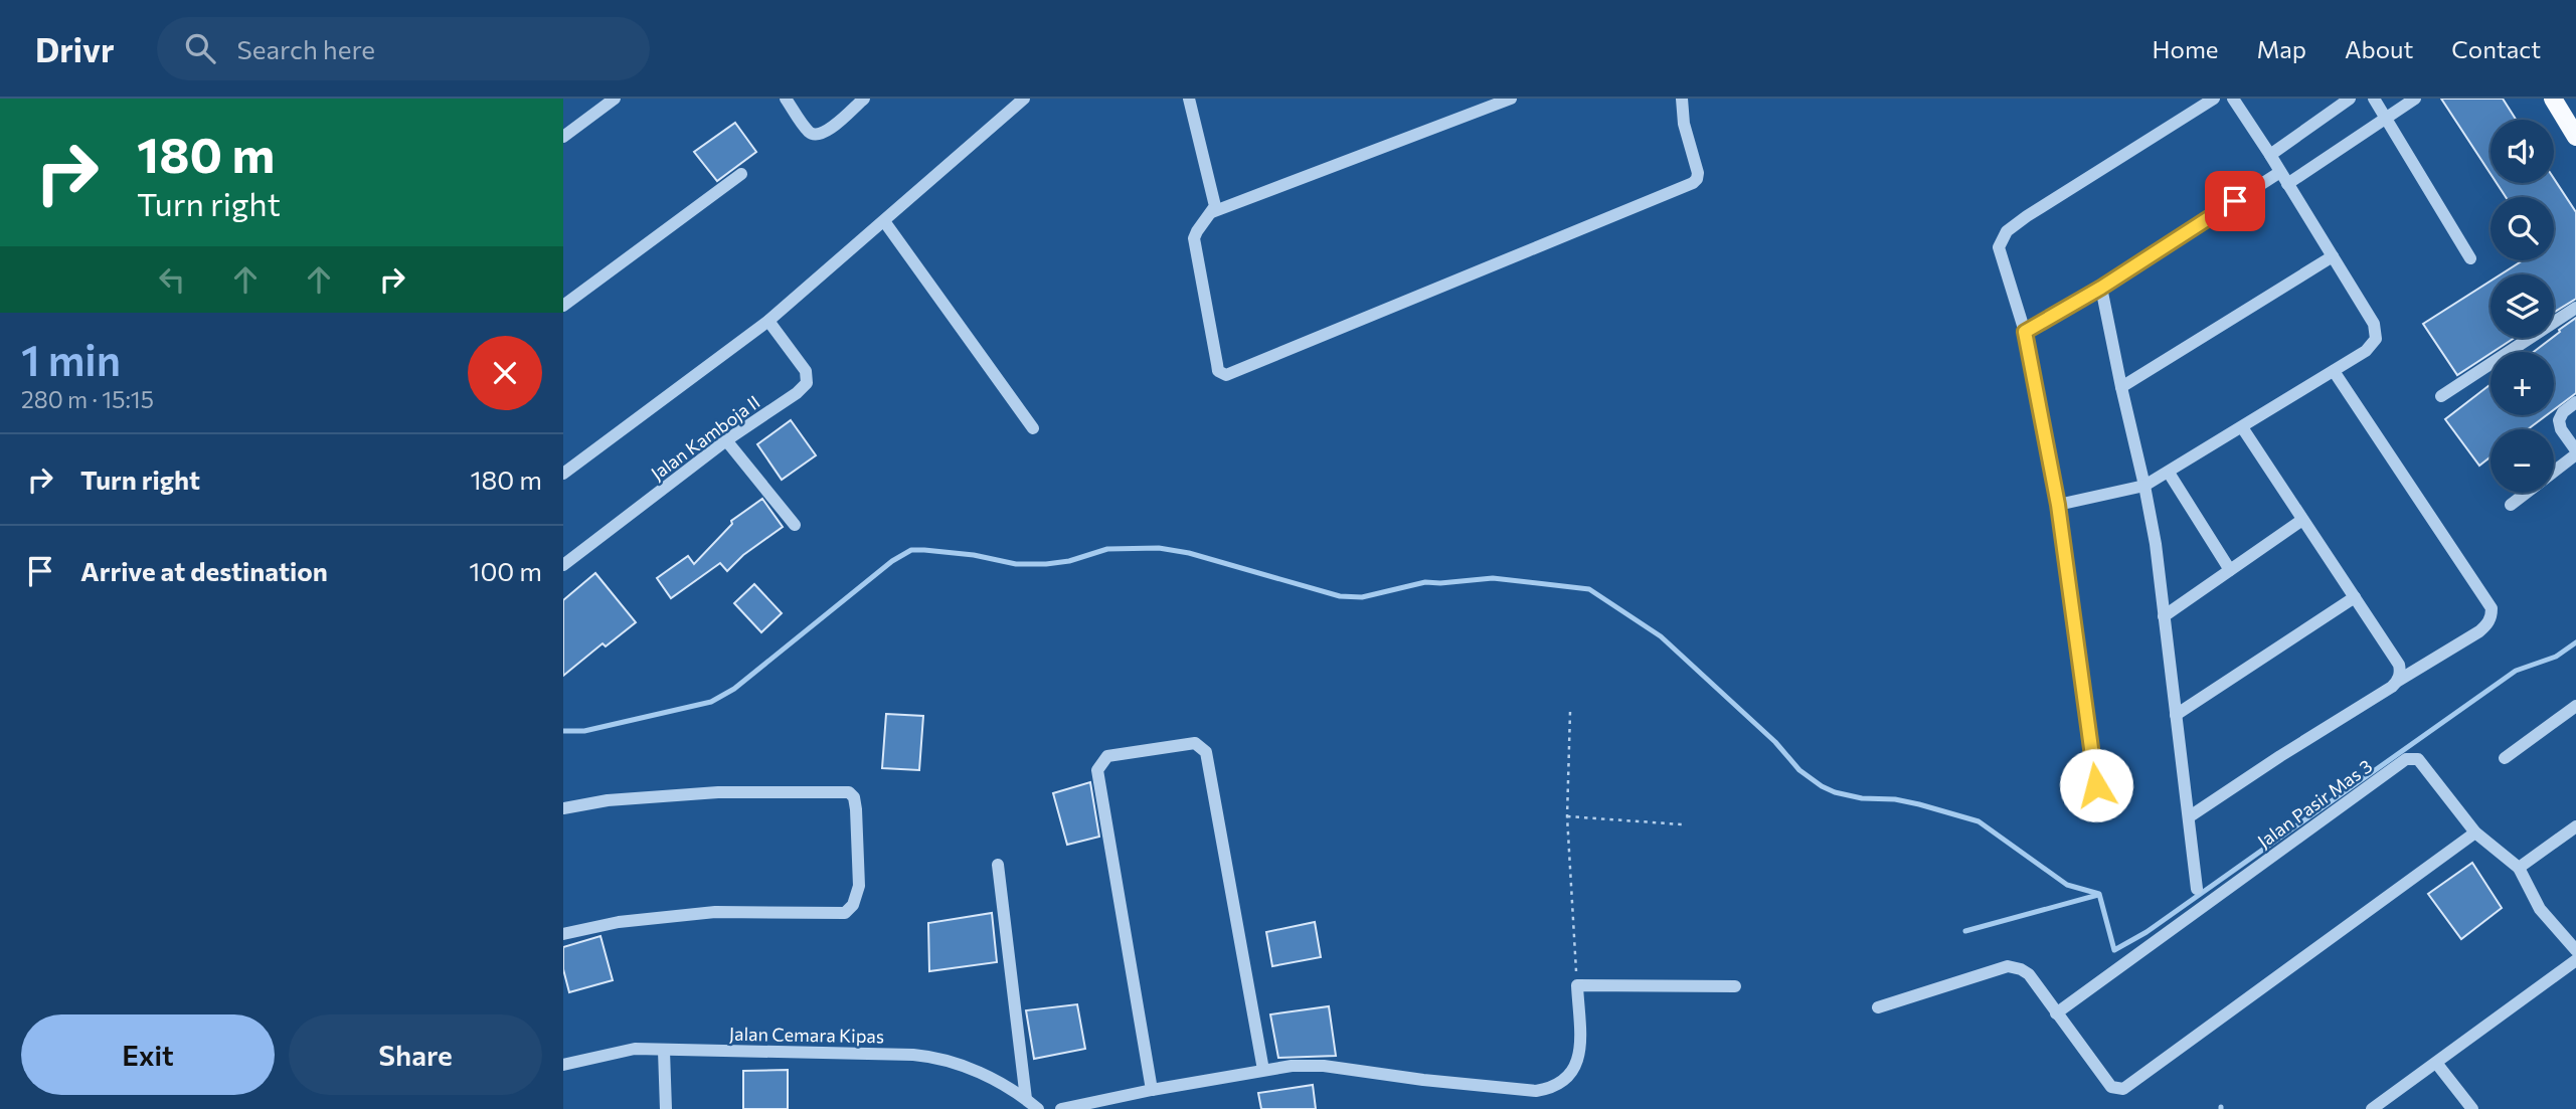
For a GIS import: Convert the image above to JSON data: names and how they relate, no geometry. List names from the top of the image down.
{
  "streets": {
    "street": ["Jalan Kamboja II", "Jalan Pasir Mas 3", "Jalan Cemara Kipas"]
  },
  "page": {
    "header": "Drivr",
    "search": "Search here",
    "nav": [
      "Home",
      "Map",
      "About",
      "Contact"
    ],
    "turn": ["180 m", "Turn right"],
    "map_buttons": ["+", "−"],
    "heading": ["1 min", "280 m · 15:15"],
    "list": [
      {
        "name": "Turn right",
        "value": "180 m"
      },
      {
        "name": "Arrive at destination",
        "value": "100 m"
      }
    ],
    "buttons": ["Exit", "Share"]
  }
}
